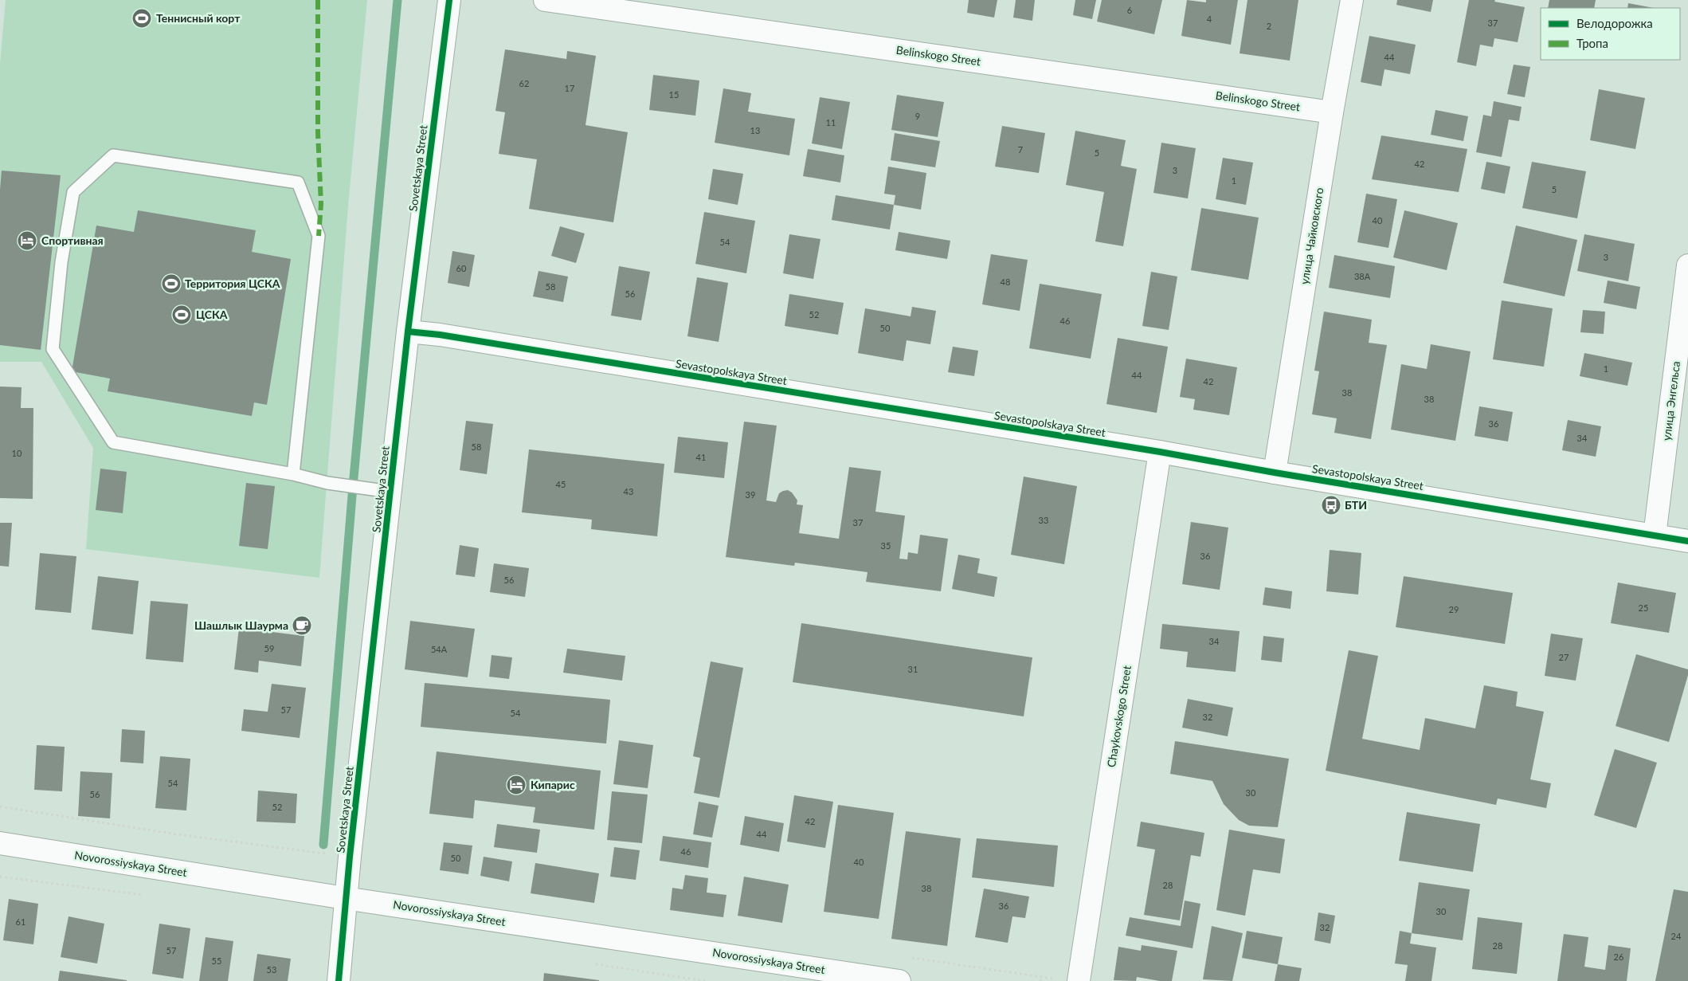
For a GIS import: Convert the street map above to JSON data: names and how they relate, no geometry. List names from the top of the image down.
{
  "streets": {
    "street": [
      "Belinskogo Street",
      "Sovetskaya Street",
      "улица Чайковского",
      "Sevastopolskaya Street",
      "улица Энгельса",
      "Chaykovskogo Street",
      "Novorossiyskaya Street"
    ]
  },
  "crossings": [
    ["Belinskogo Street", "улица Чайковского"],
    ["Sovetskaya Street", "Sevastopolskaya Street"],
    ["Sovetskaya Street", "Novorossiyskaya Street"],
    ["улица Чайковского", "Sevastopolskaya Street"],
    ["Sevastopolskaya Street", "улица Энгельса"],
    ["Sevastopolskaya Street", "Chaykovskogo Street"]
  ],
  "places": {
    "sports": ["Теннисный корт", "Территория ЦСКА", "ЦСКА"],
    "hotel": ["Спортивная", "Кипарис"],
    "bus stop": ["БТИ"],
    "cafe": ["Шашлык Шаурма"]
  },
  "house_numbers": [
    "6",
    "4",
    "37",
    "2",
    "44",
    "62",
    "17",
    "15",
    "9",
    "11",
    "13",
    "7",
    "5",
    "42",
    "3",
    "1",
    "5",
    "40",
    "54",
    "3",
    "60",
    "38А",
    "48",
    "58",
    "56",
    "52",
    "46",
    "50",
    "1",
    "44",
    "42",
    "38",
    "38",
    "36",
    "34",
    "58",
    "10",
    "41",
    "45",
    "43",
    "39",
    "33",
    "37",
    "35",
    "36",
    "56",
    "25",
    "29",
    "34",
    "59",
    "54А",
    "27",
    "31",
    "57",
    "54",
    "32",
    "54",
    "30",
    "56",
    "52",
    "42",
    "44",
    "46",
    "50",
    "40",
    "28",
    "38",
    "36",
    "30",
    "61",
    "32",
    "24",
    "28",
    "57",
    "26",
    "55",
    "53"
  ],
  "legend": ["Велодорожка", "Тропа"]
}
